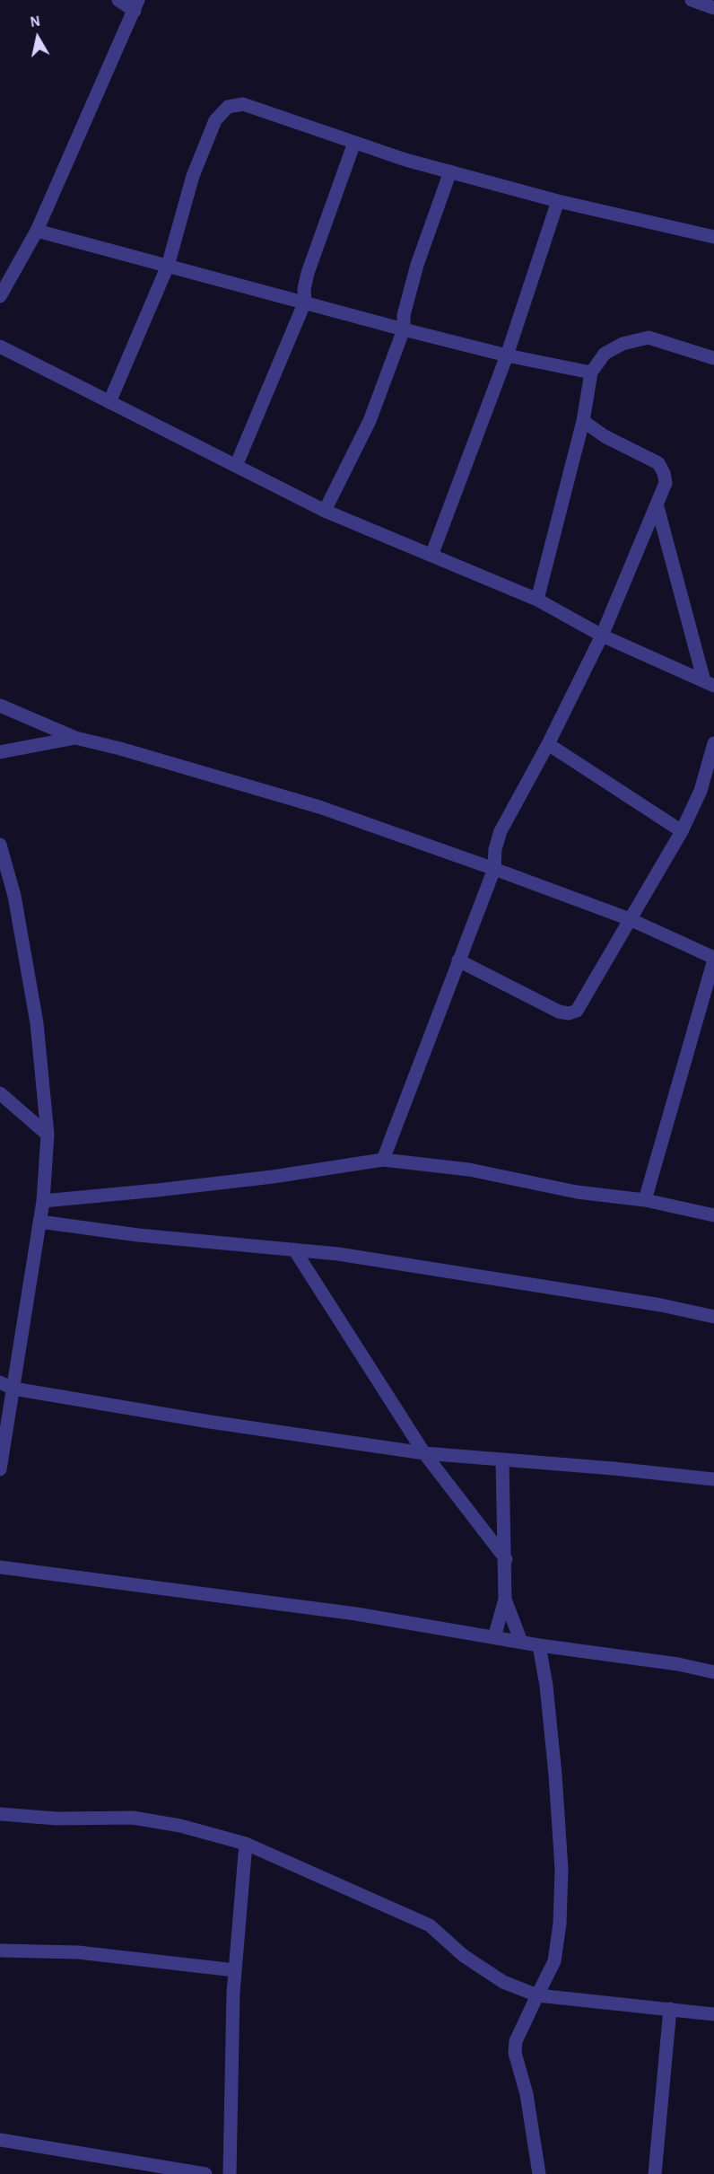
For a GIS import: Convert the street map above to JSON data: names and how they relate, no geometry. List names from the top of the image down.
{
  "north": "top"
}
